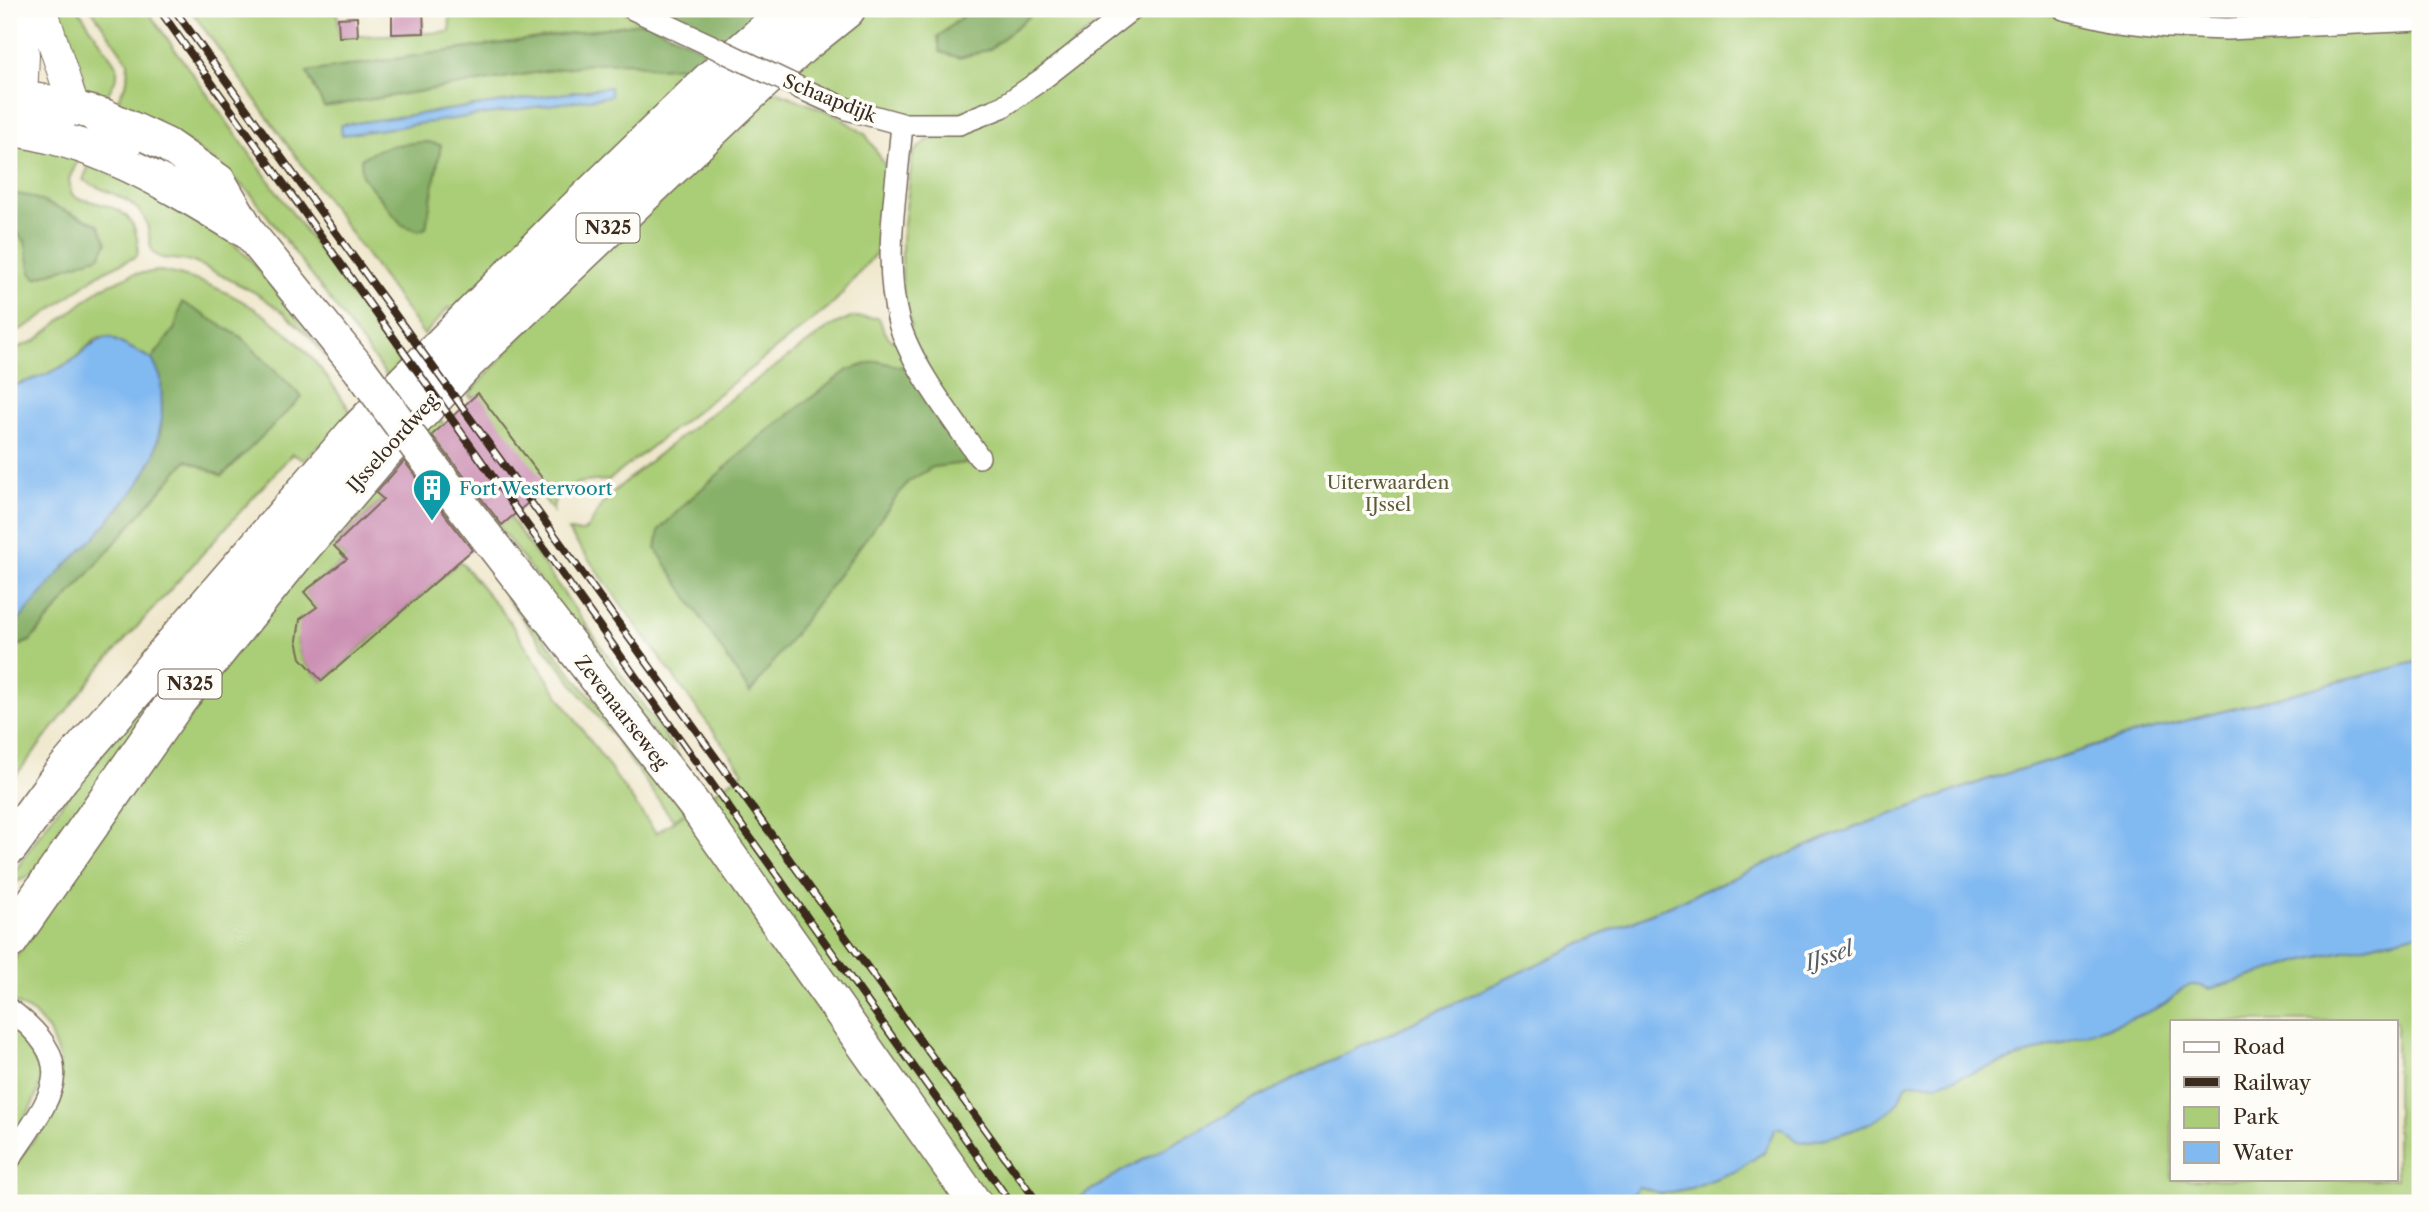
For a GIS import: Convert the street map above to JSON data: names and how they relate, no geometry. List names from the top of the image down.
{
  "streets": {
    "highway": ["N325", "IJsseloordweg"],
    "main road": ["Zevenaarseweg"],
    "street": ["Schaapdijk"]
  },
  "water": ["IJssel"],
  "parks": ["Uiterwaarden IJssel"],
  "places": {
    "building": ["Fort Westervoort"]
  },
  "legend": [
    "Road",
    "Railway",
    "Park",
    "Water"
  ]
}
